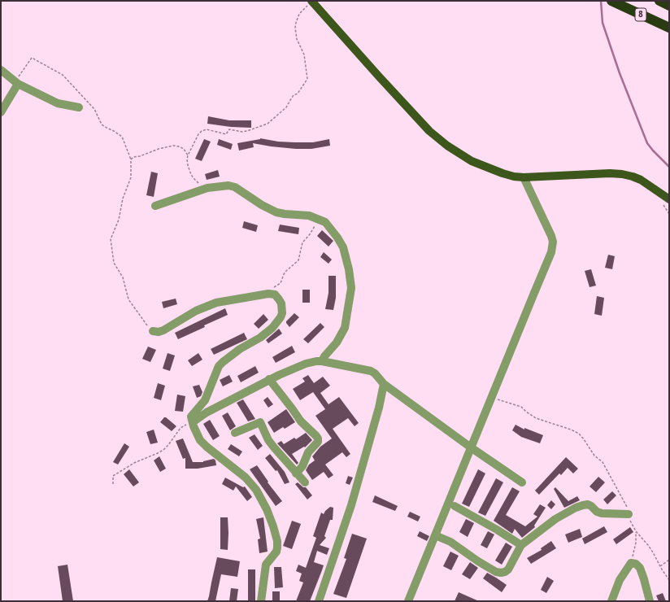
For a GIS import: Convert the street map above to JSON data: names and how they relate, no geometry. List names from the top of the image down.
{
  "streets": {
    "highway": ["8"]
  }
}
